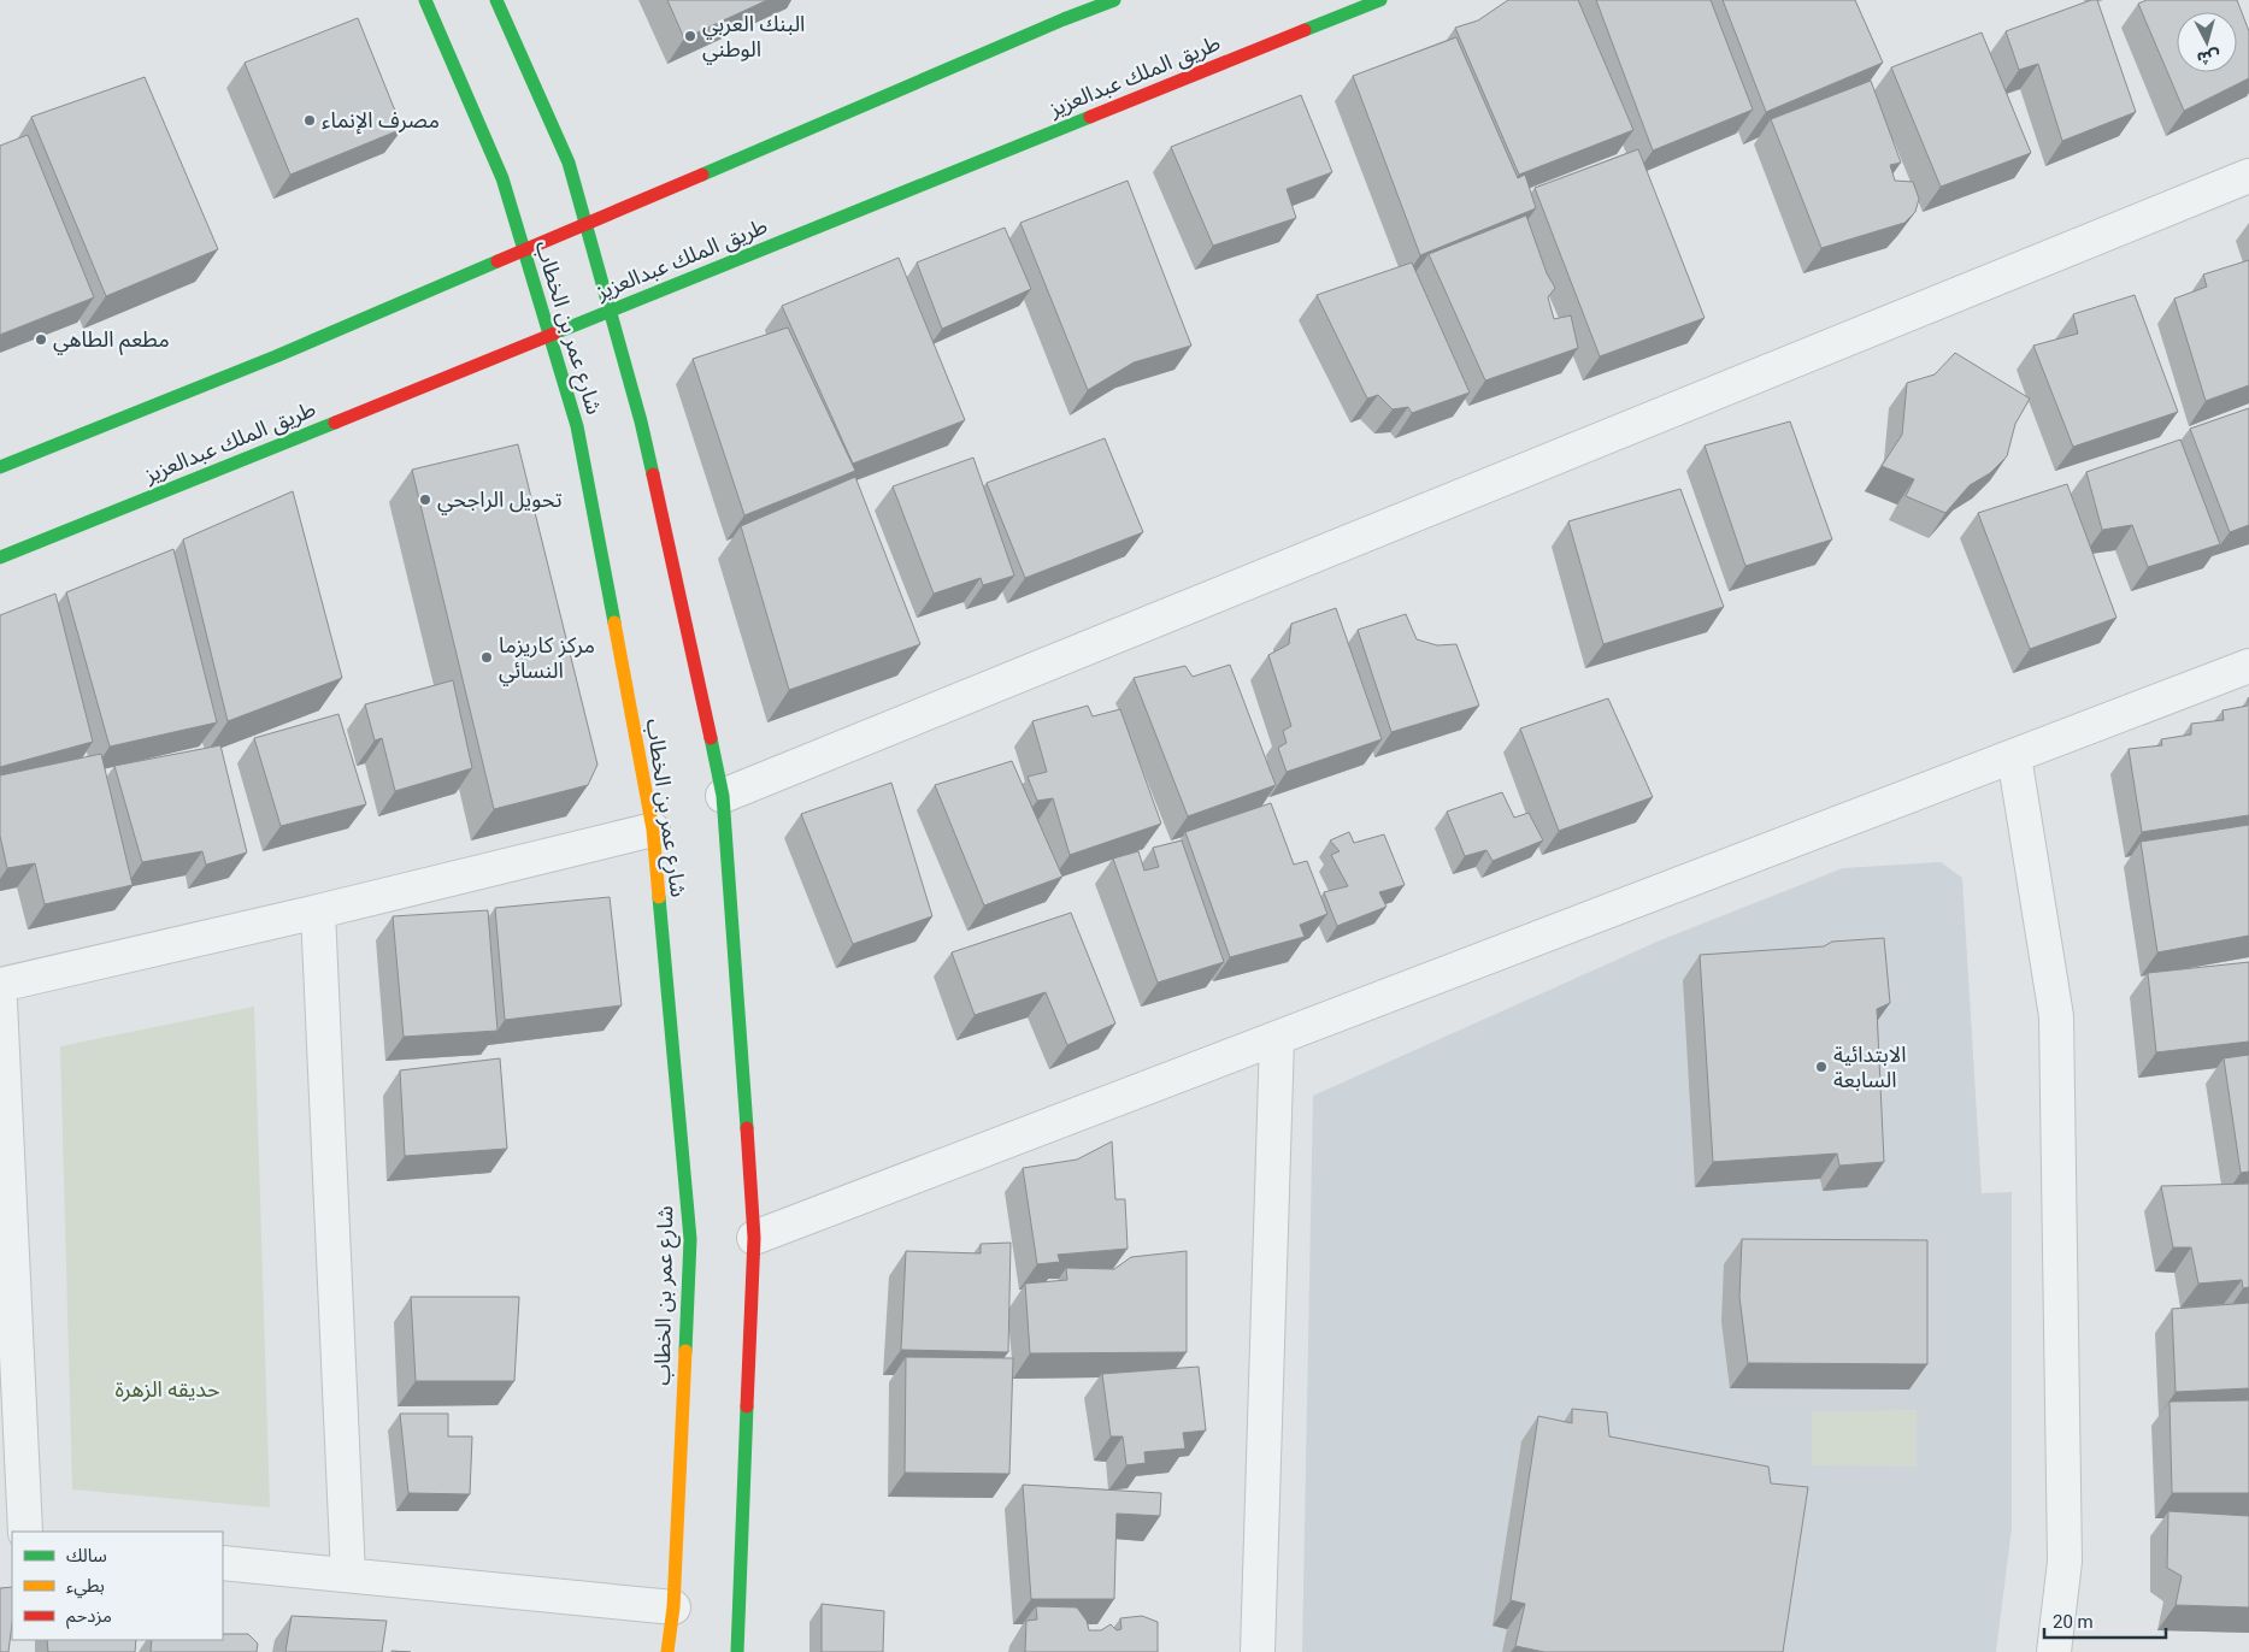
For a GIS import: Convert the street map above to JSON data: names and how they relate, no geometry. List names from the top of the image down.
{
  "streets": {
    "main road": ["طريق الملك عبدالعزيز", "شارع عمر بن الخطاب"]
  },
  "crossings": [
    ["طريق الملك عبدالعزيز", "شارع عمر بن الخطاب"]
  ],
  "parks": ["حديقه الزهرة"],
  "places": [
    "البنك العربي الوطني",
    "مصرف الإنماء",
    "مطعم الطاهي",
    "تحويل الراجحي",
    "مركز كاريزما النسائي",
    "الابتدائية السابعة"
  ],
  "legend": ["سالك", "بطيء", "مزدحم"],
  "scale_bar": "20 m",
  "north": "bottom"
}
